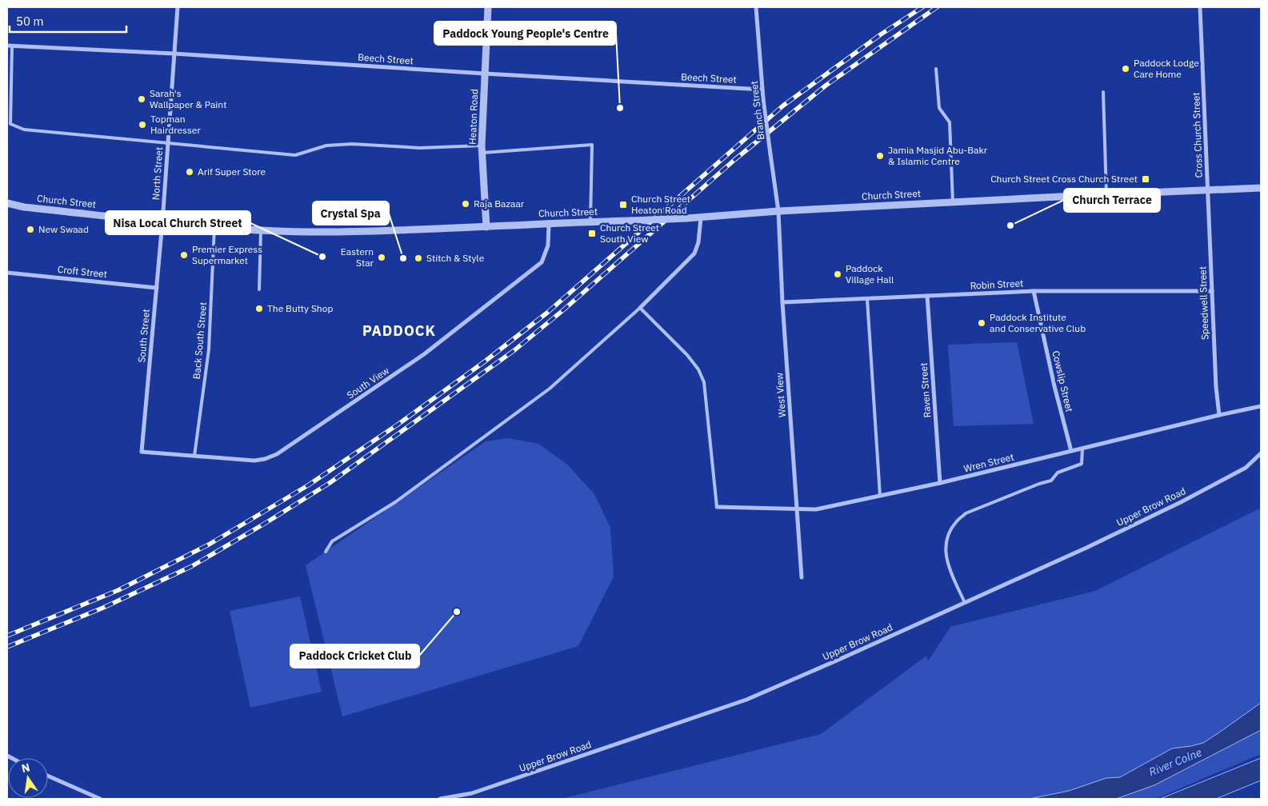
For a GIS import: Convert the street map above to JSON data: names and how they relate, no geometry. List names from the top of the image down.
{
  "streets": {
    "street": [
      "Beech Street",
      "Branch Street",
      "Heaton Road",
      "Cross Church Street",
      "North Street",
      "Church Street",
      "Croft Street",
      "Robin Street",
      "Speedwell Street",
      "South Street",
      "Cowslip Street",
      "South View",
      "Raven Street",
      "West View",
      "Wren Street",
      "Upper Brow Road"
    ],
    "lane": ["Back South Street"]
  },
  "crossings": [
    ["Beech Street", "Branch Street"],
    ["Beech Street", "Heaton Road"],
    ["Beech Street", "North Street"],
    ["Branch Street", "Church Street"],
    ["Branch Street", "West View"],
    ["Heaton Road", "Church Street"],
    ["Cross Church Street", "Church Street"],
    ["Cross Church Street", "Speedwell Street"],
    ["North Street", "Church Street"],
    ["North Street", "South Street"],
    ["Church Street", "Speedwell Street"],
    ["Church Street", "South Street"],
    ["Church Street", "Back South Street"],
    ["Church Street", "South View"],
    ["Church Street", "West View"],
    ["Croft Street", "South Street"],
    ["Robin Street", "Speedwell Street"],
    ["Robin Street", "Cowslip Street"],
    ["Robin Street", "Raven Street"],
    ["Robin Street", "West View"],
    ["Speedwell Street", "Wren Street"],
    ["South Street", "South View"],
    ["Back South Street", "South View"],
    ["Cowslip Street", "Wren Street"],
    ["Raven Street", "Wren Street"],
    ["West View", "Wren Street"]
  ],
  "districts": ["PADDOCK"],
  "water": ["River Colne"],
  "places": {
    "other": [
      "Paddock Lodge Care Home",
      "Sarah's Wallpaper & Paint",
      "Paddock Young People's Centre",
      "Topman Hairdresser",
      "Jamia Masjid Abu-Bakr & Islamic Centre",
      "Arif Super Store",
      "Raja Bazaar",
      "Church Terrace",
      "New Swaad",
      "Premier Express Supermarket",
      "Nisa Local Church Street",
      "Eastern Star",
      "Crystal Spa",
      "Stitch & Style",
      "Paddock Village Hall",
      "The Butty Shop",
      "Paddock Institute and Conservative Club",
      "Paddock Cricket Club"
    ],
    "transit": ["Church Street Cross Church Street", "Church Street Heaton Road", "Church Street South View"]
  },
  "scale_bar": "50 m",
  "north": "top"
}
